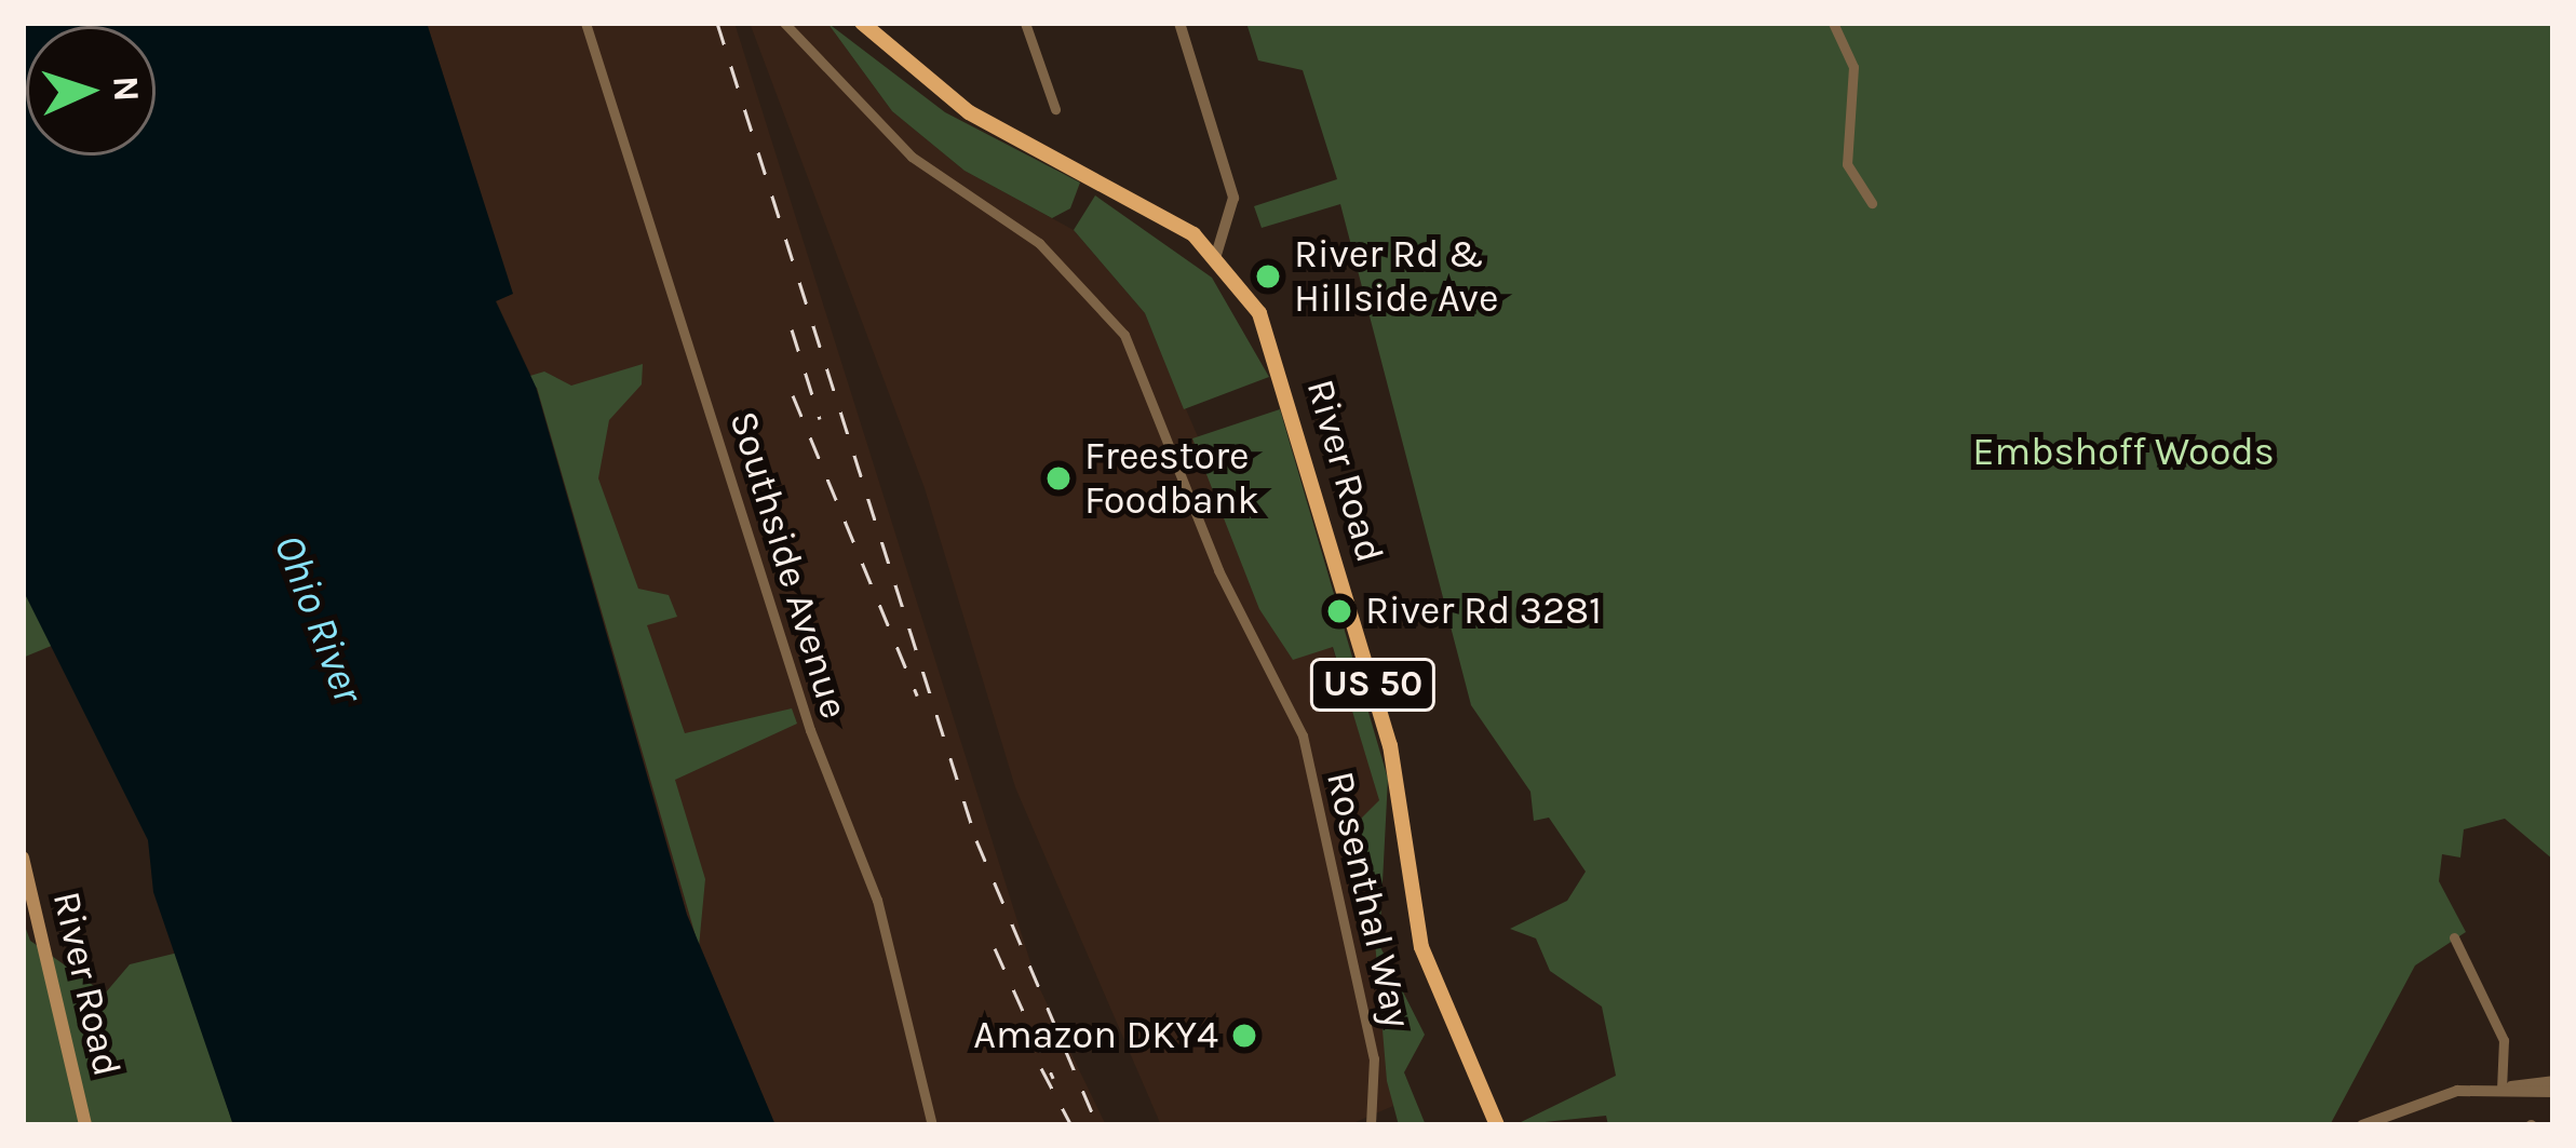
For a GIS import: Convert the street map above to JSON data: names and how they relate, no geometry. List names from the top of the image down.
{
  "streets": {
    "main road": ["River Road", "US 50"],
    "street": ["Southside Avenue", "Rosenthal Way"]
  },
  "water": ["Ohio River"],
  "parks": ["Embshoff Woods"],
  "places": [
    "River Rd & Hillside Ave",
    "Freestore Foodbank",
    "River Rd 3281",
    "Amazon DKY4"
  ],
  "north": "right"
}
